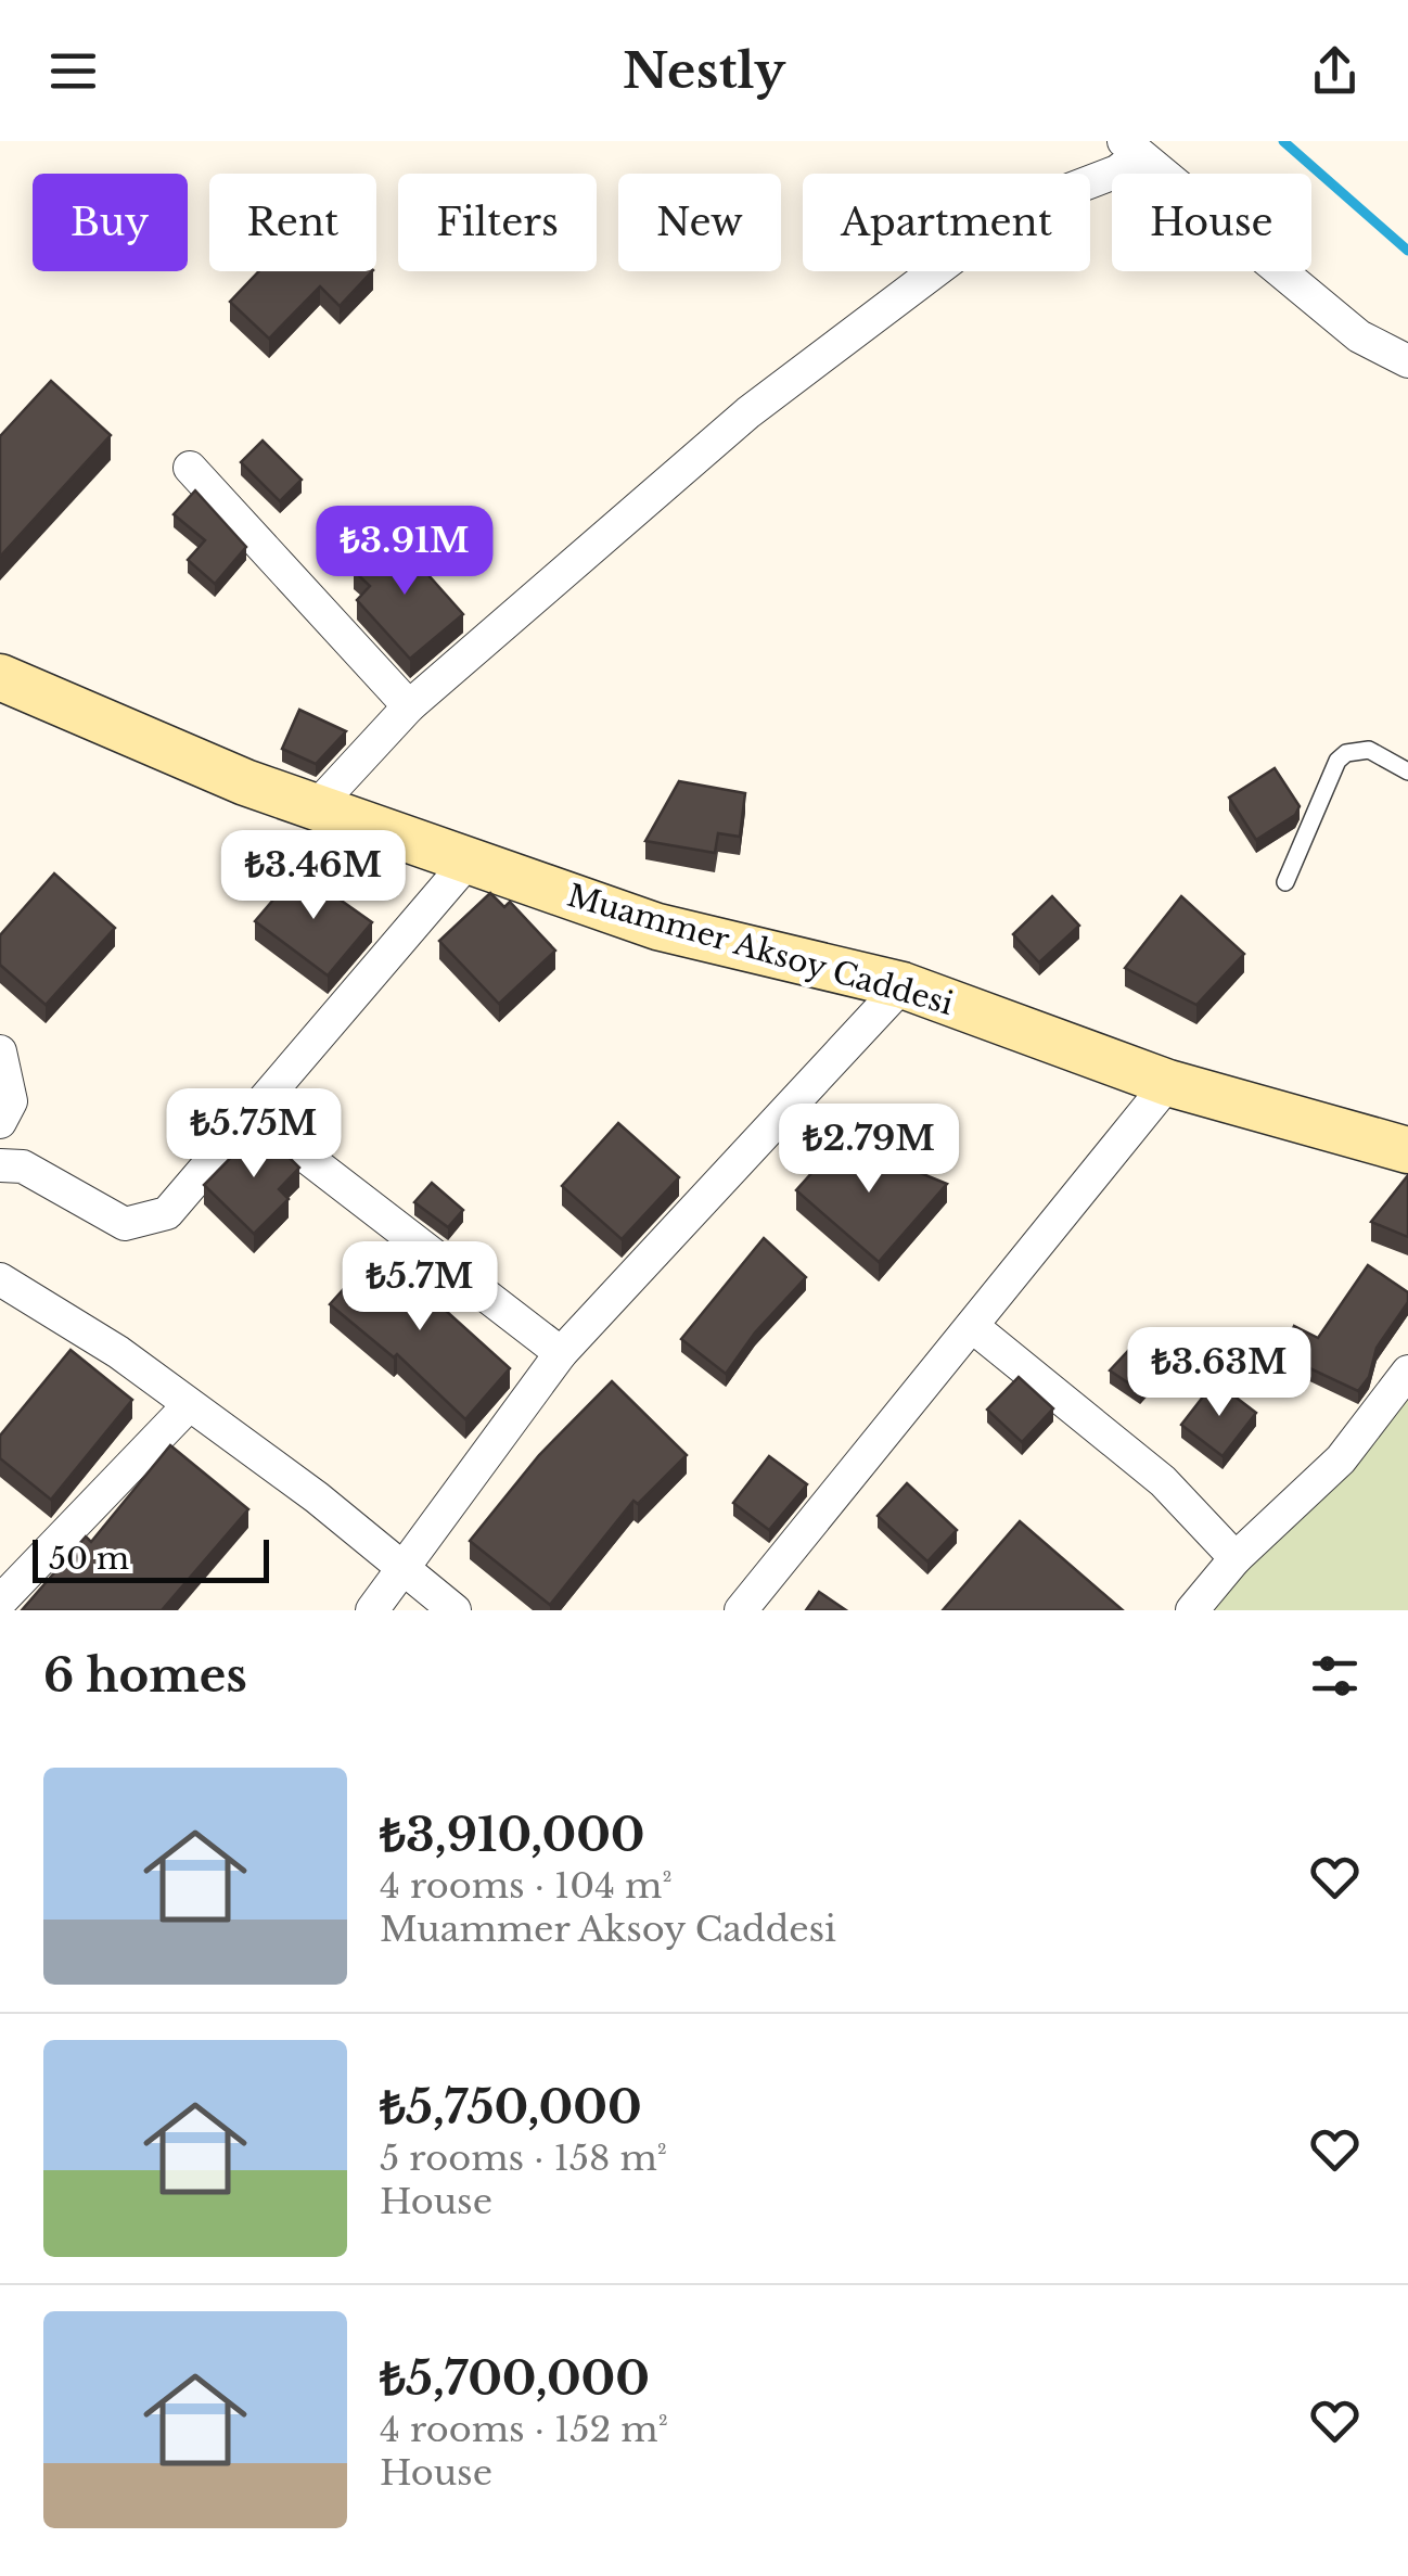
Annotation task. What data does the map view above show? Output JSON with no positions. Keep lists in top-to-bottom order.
{
  "streets": {
    "street": ["Muammer Aksoy Caddesi"]
  },
  "scale_bar": "50 m",
  "page": {
    "header": "Nestly",
    "chip": [
      "Buy",
      "Rent",
      "Filters",
      "New",
      "Apartment",
      "House"
    ],
    "price": [
      "₺3.91M",
      "₺3.46M",
      "₺5.75M",
      "₺2.79M",
      "₺5.7M",
      "₺3.63M"
    ],
    "scale": "50 m",
    "heading": "6 homes",
    "list": [
      {
        "name": "₺3,910,000",
        "note": "4 rooms · 104 m² · Muammer Aksoy Caddesi"
      },
      {
        "name": "₺5,750,000",
        "note": "5 rooms · 158 m² · House"
      },
      {
        "name": "₺5,700,000",
        "note": "4 rooms · 152 m² · House"
      }
    ]
  }
}
